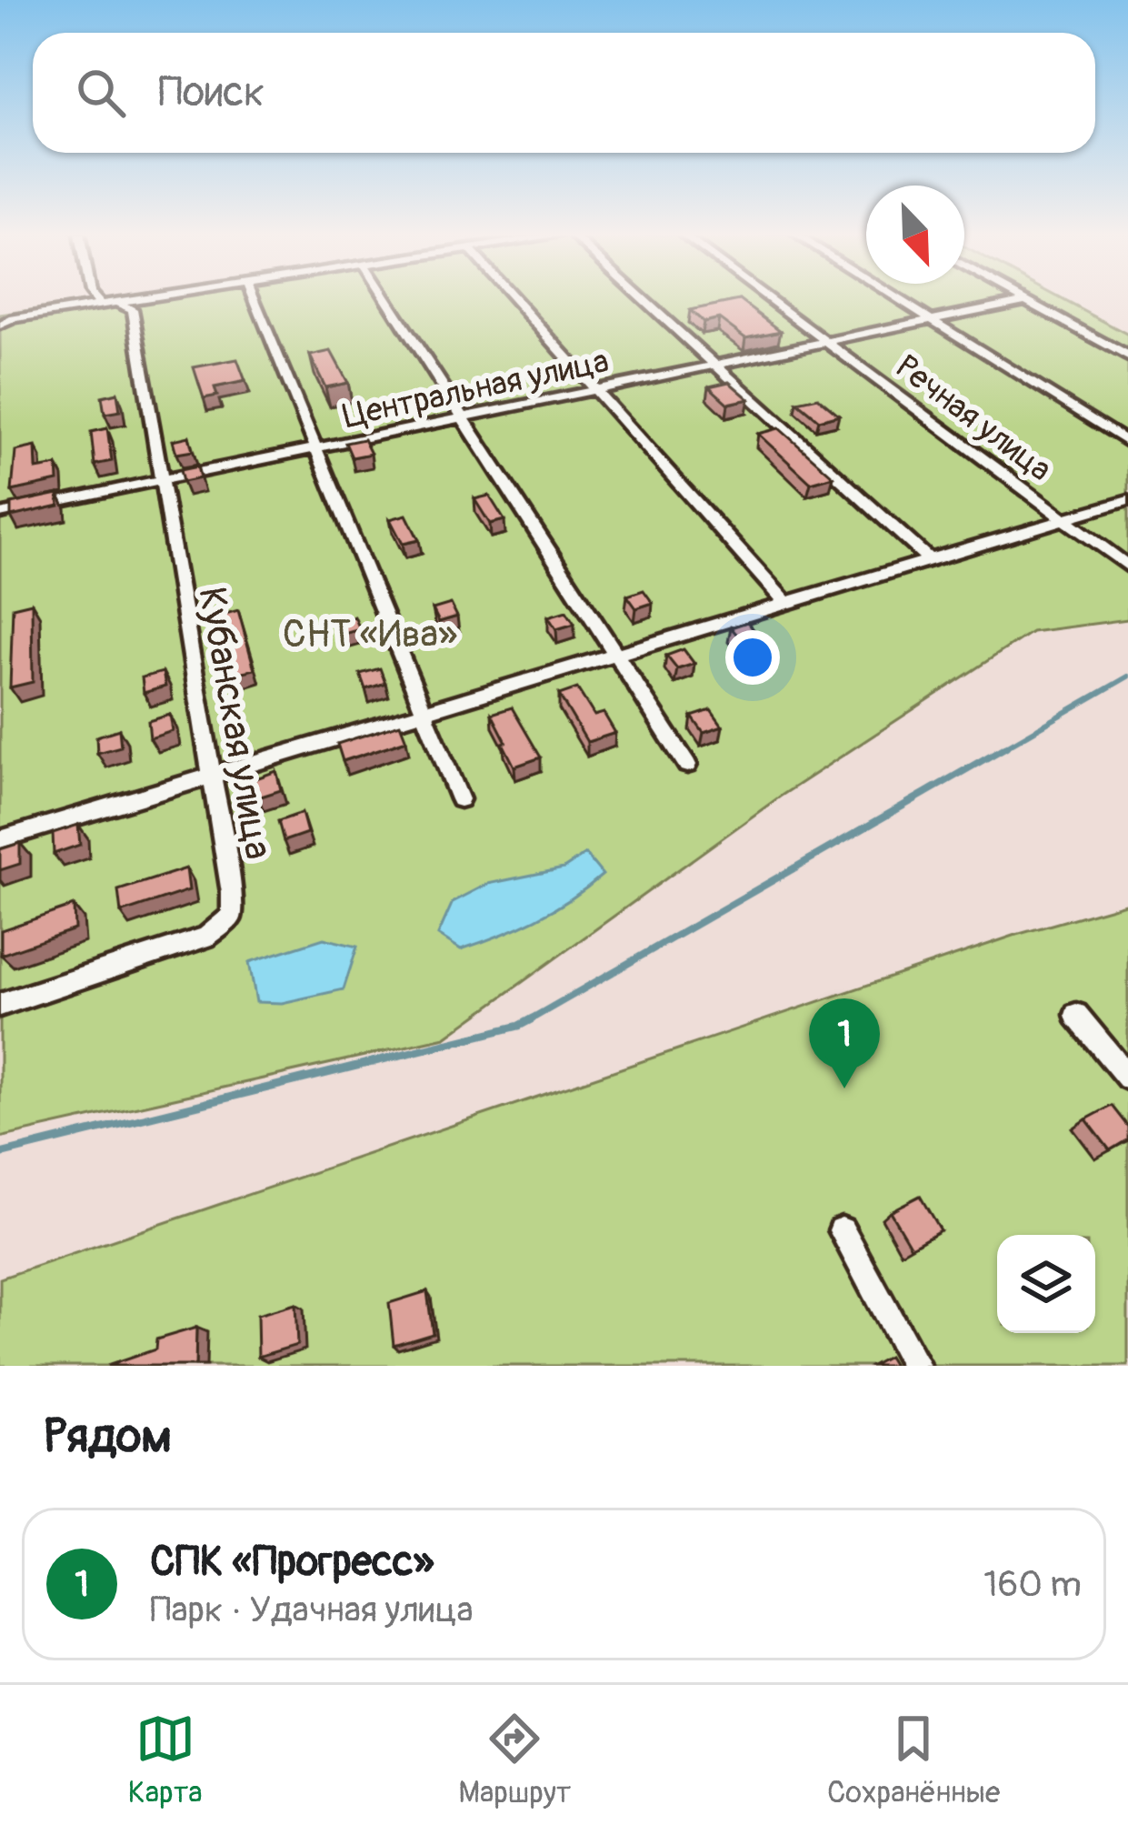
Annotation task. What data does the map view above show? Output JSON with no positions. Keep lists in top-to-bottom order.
{
  "streets": {
    "street": ["Центральная улица", "Речная улица", "Кубанская улица"]
  },
  "crossings": [
    ["Центральная улица", "Речная улица"],
    ["Центральная улица", "Кубанская улица"]
  ],
  "parks": ["СНТ «Ива»"],
  "north": "bottom right",
  "page": {
    "search": "Поиск",
    "pins": "1",
    "heading": "Рядом",
    "list": [
      {
        "mark": "1",
        "name": "СПК «Прогресс»",
        "note": "Парк · Удачная улица",
        "value": "160 m"
      }
    ],
    "nav": ["Карта", "Маршрут", "Сохранённые"]
  }
}
